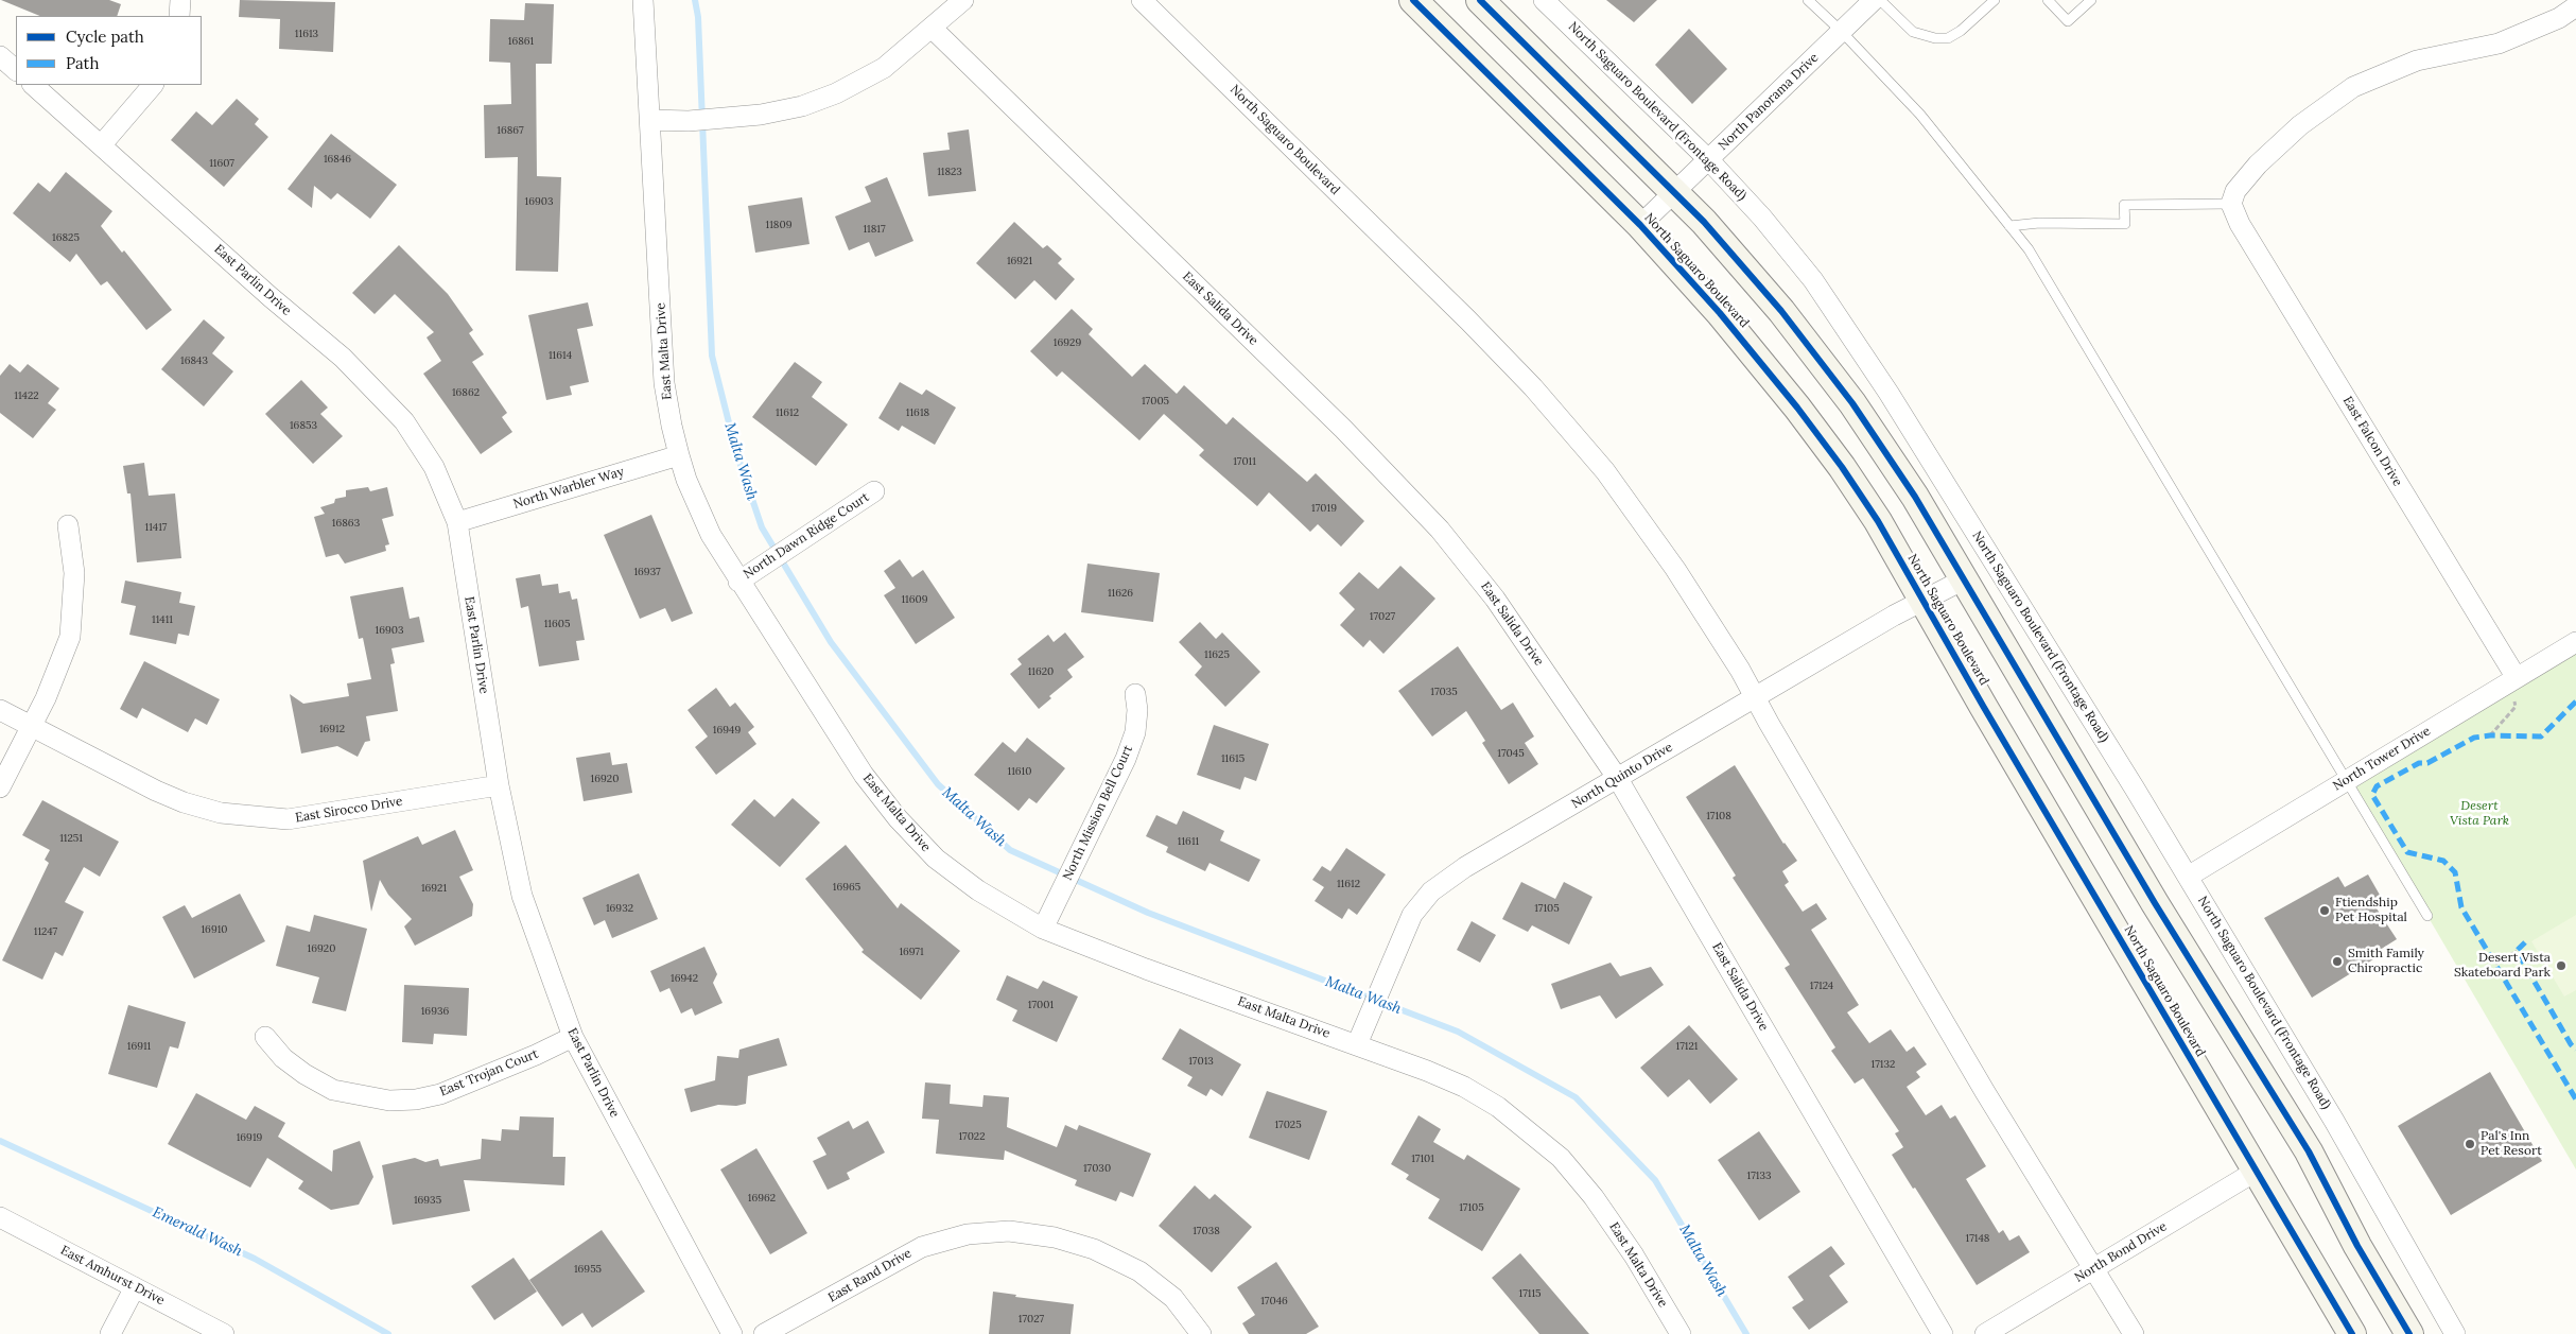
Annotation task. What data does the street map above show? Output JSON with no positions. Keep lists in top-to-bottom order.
{
  "streets": {
    "main road": ["North Saguaro Boulevard"],
    "street": [
      "North Panorama Drive",
      "North Saguaro Boulevard (Frontage Road)",
      "East Parlin Drive",
      "East Salida Drive",
      "East Malta Drive",
      "East Falcon Drive",
      "North Warbler Way",
      "North Dawn Ridge Court",
      "North Tower Drive",
      "North Quinto Drive",
      "East Sirocco Drive",
      "North Mission Bell Court",
      "East Trojan Court",
      "North Bond Drive",
      "East Amhurst Drive",
      "East Rand Drive"
    ]
  },
  "crossings": [
    ["North Panorama Drive", "North Saguaro Boulevard (Frontage Road)"],
    ["North Panorama Drive", "North Saguaro Boulevard"],
    ["North Saguaro Boulevard (Frontage Road)", "North Tower Drive"],
    ["North Saguaro Boulevard", "North Quinto Drive"],
    ["North Saguaro Boulevard", "North Bond Drive"],
    ["East Parlin Drive", "North Warbler Way"],
    ["East Parlin Drive", "East Sirocco Drive"],
    ["East Parlin Drive", "East Trojan Court"],
    ["East Salida Drive", "North Quinto Drive"],
    ["East Malta Drive", "North Warbler Way"],
    ["East Malta Drive", "North Dawn Ridge Court"],
    ["East Malta Drive", "North Quinto Drive"],
    ["East Malta Drive", "North Mission Bell Court"],
    ["East Falcon Drive", "North Tower Drive"]
  ],
  "water": ["Malta Wash", "Emerald Wash"],
  "parks": ["Desert Vista Park"],
  "places": [
    "Ftiendship Pet Hospital",
    "Smith Family Chiropractic",
    "Desert Vista Skateboard Park",
    "Pal's Inn Pet Resort"
  ],
  "house_numbers": [
    "11613",
    "16861",
    "16867",
    "16846",
    "11607",
    "11823",
    "16903",
    "11809",
    "11817",
    "16825",
    "16921",
    "16929",
    "11614",
    "16843",
    "16862",
    "11422",
    "17005",
    "11612",
    "11618",
    "16853",
    "17011",
    "17019",
    "16863",
    "11417",
    "16937",
    "11626",
    "11609",
    "17027",
    "11411",
    "11605",
    "16903",
    "11625",
    "11620",
    "17035",
    "16912",
    "16949",
    "17045",
    "11615",
    "11610",
    "16920",
    "17108",
    "11251",
    "11611",
    "11612",
    "16965",
    "16921",
    "16932",
    "17105",
    "16910",
    "11247",
    "16920",
    "16971",
    "16942",
    "17124",
    "17001",
    "16936",
    "16911",
    "17121",
    "17013",
    "17132",
    "17025",
    "17022",
    "16919",
    "17101",
    "17030",
    "17133",
    "16962",
    "16935",
    "17105",
    "17038",
    "17148",
    "16955",
    "17115",
    "17046",
    "17027"
  ],
  "legend": ["Cycle path", "Path"]
}
